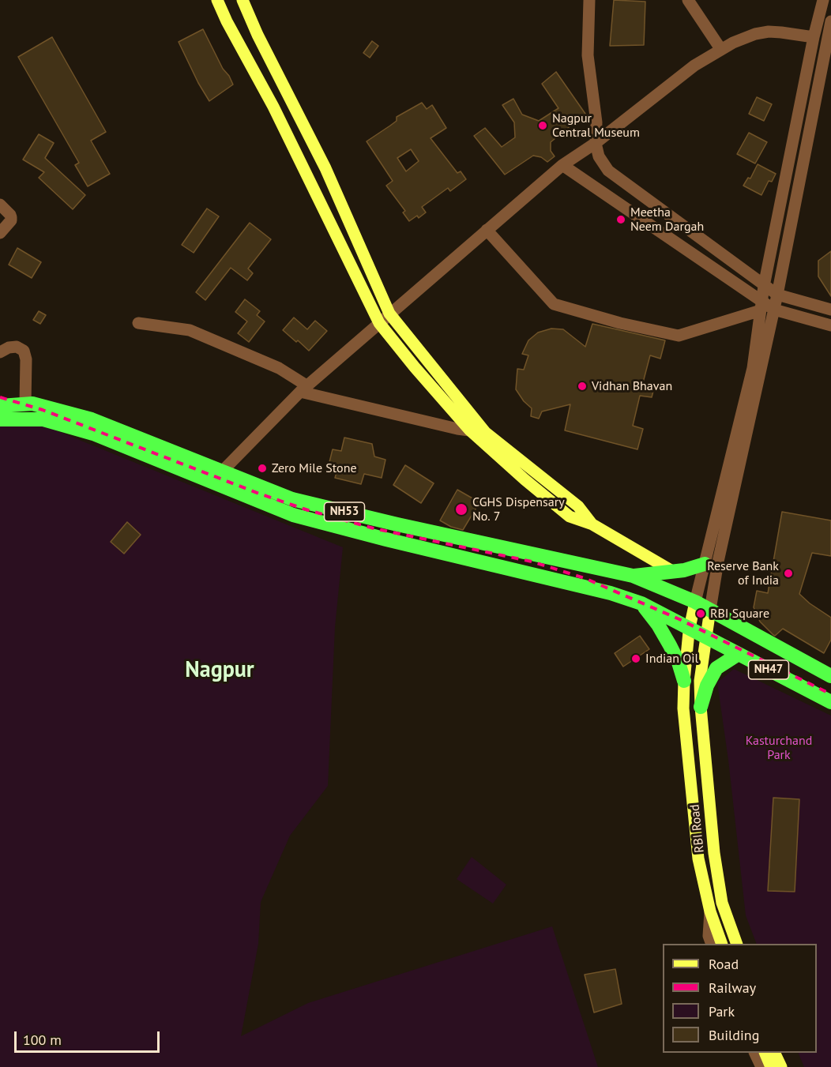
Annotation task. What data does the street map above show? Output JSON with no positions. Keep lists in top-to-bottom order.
{
  "streets": {
    "highway": ["NH53", "NH47"],
    "main road": ["RBI Road"]
  },
  "crossings": [
    ["NH53", "NH47"],
    ["NH47", "RBI Road"]
  ],
  "districts": ["Nagpur"],
  "parks": ["Kasturchand Park"],
  "places": [
    "Nagpur Central Museum",
    "Meetha Neem Dargah",
    "Vidhan Bhavan",
    "Zero Mile Stone",
    "CGHS Dispensary No. 7",
    "Reserve Bank of India",
    "RBI Square",
    "Indian Oil"
  ],
  "legend": [
    "Road",
    "Railway",
    "Park",
    "Building"
  ],
  "scale_bar": "100 m"
}
